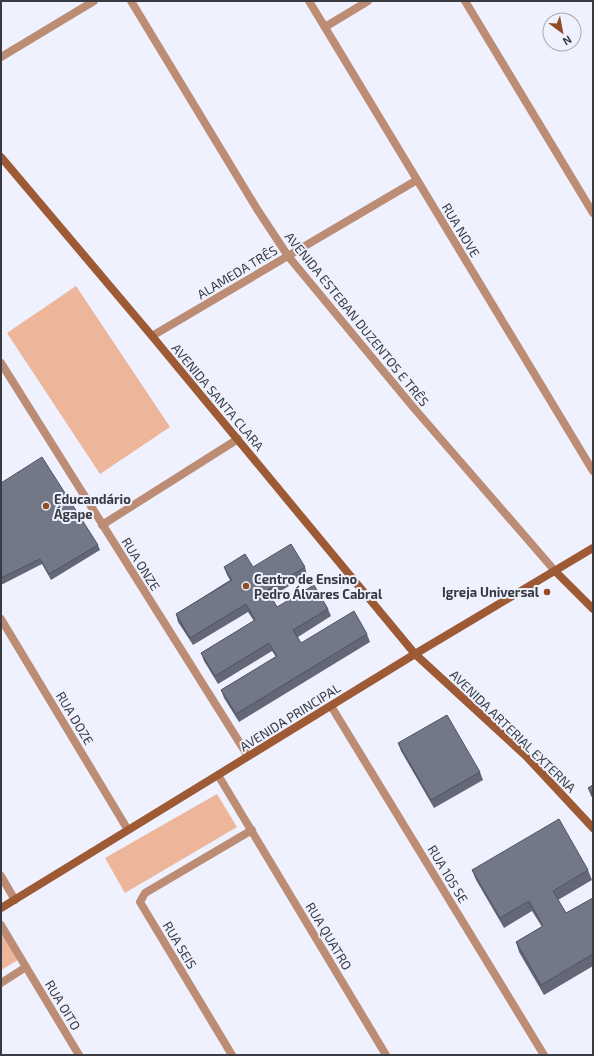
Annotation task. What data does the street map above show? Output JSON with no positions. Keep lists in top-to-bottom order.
{
  "streets": {
    "main road": ["AVENIDA SANTA CLARA", "AVENIDA PRINCIPAL", "AVENIDA ARTERIAL EXTERNA"],
    "street": [
      "RUA NOVE",
      "ALAMEDA TRÊS",
      "AVENIDA ESTEBAN DUZENTOS E TRÊS",
      "RUA ONZE",
      "RUA DOZE",
      "RUA 105 SE",
      "RUA QUATRO",
      "RUA SEIS",
      "RUA OITO"
    ]
  },
  "crossings": [
    ["RUA NOVE", "ALAMEDA TRÊS"],
    ["ALAMEDA TRÊS", "AVENIDA ESTEBAN DUZENTOS E TRÊS"],
    ["ALAMEDA TRÊS", "AVENIDA SANTA CLARA"],
    ["AVENIDA ESTEBAN DUZENTOS E TRÊS", "AVENIDA PRINCIPAL"],
    ["AVENIDA SANTA CLARA", "AVENIDA PRINCIPAL"],
    ["AVENIDA SANTA CLARA", "AVENIDA ARTERIAL EXTERNA"],
    ["RUA ONZE", "AVENIDA PRINCIPAL"],
    ["AVENIDA PRINCIPAL", "RUA DOZE"],
    ["AVENIDA PRINCIPAL", "AVENIDA ARTERIAL EXTERNA"],
    ["AVENIDA PRINCIPAL", "RUA 105 SE"],
    ["AVENIDA PRINCIPAL", "RUA QUATRO"],
    ["RUA QUATRO", "RUA SEIS"]
  ],
  "places": ["Educandário Ágape", "Centro de Ensino Pedro Álvares Cabral", "Igreja Universal"],
  "north": "bottom right"
}
